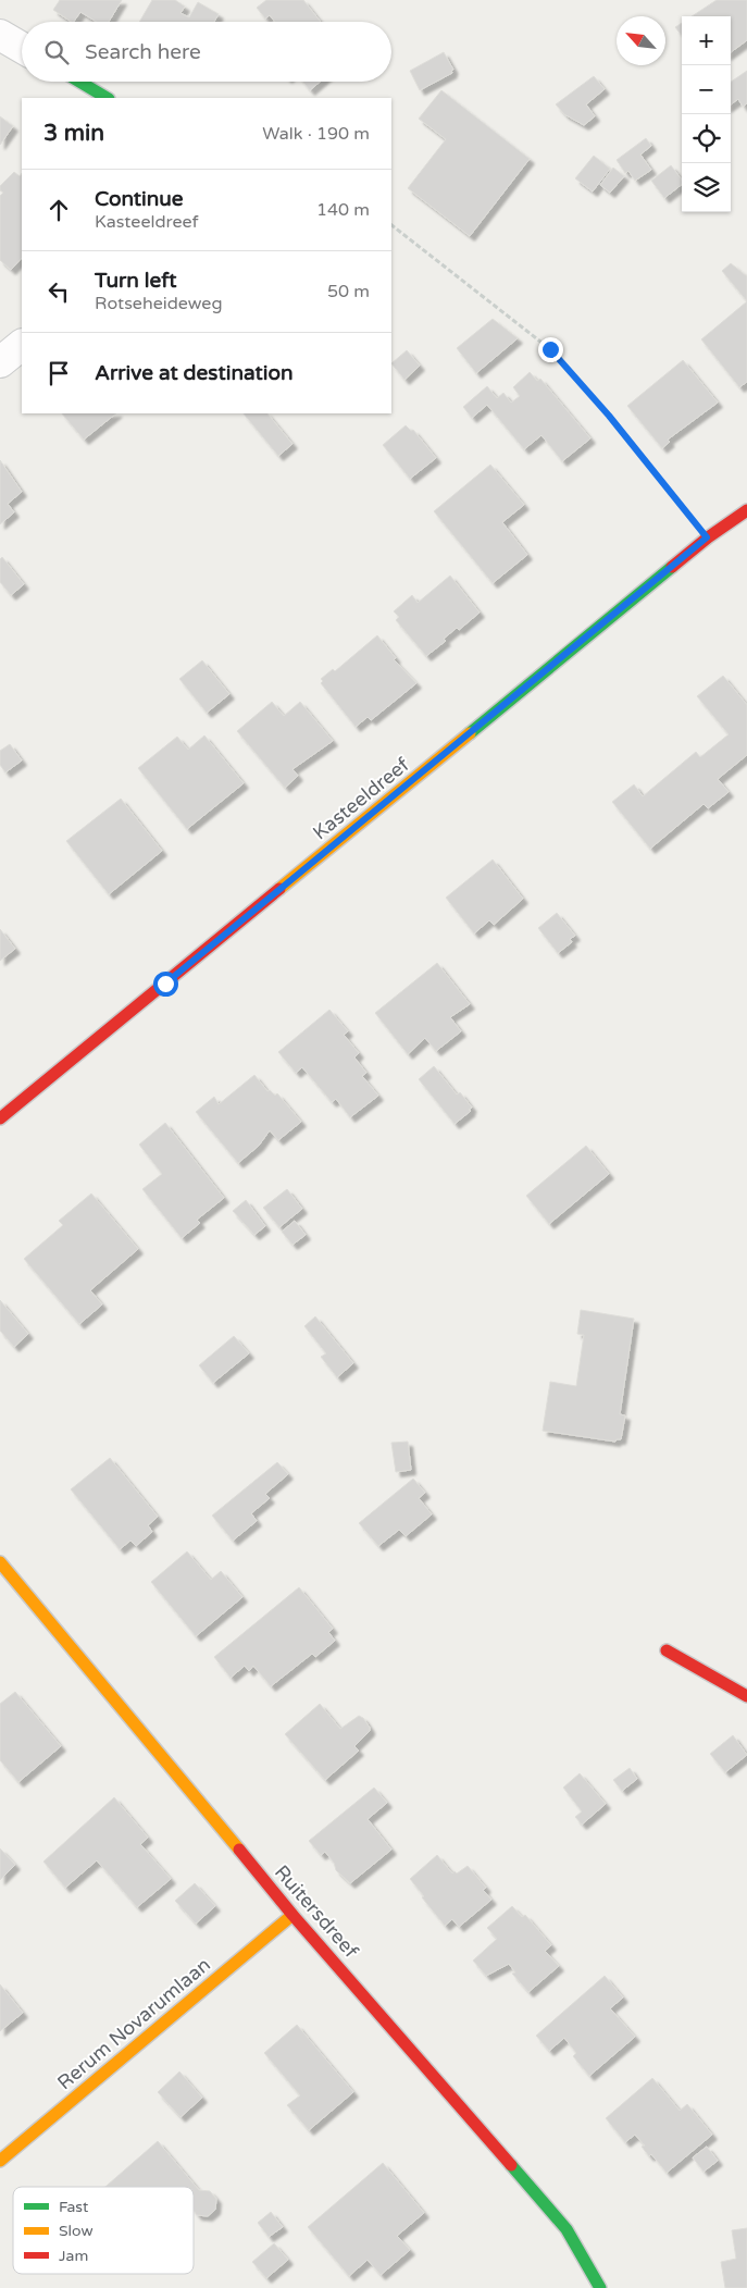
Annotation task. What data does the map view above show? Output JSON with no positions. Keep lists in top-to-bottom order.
{
  "streets": {
    "street": ["Kasteeldreef", "Ruitersdreef", "Rerum Novarumlaan"]
  },
  "crossings": [
    ["Ruitersdreef", "Rerum Novarumlaan"]
  ],
  "legend": ["Fast", "Slow", "Jam"],
  "north": "top left",
  "page": {
    "map_buttons": ["+", "−"],
    "search": "Search here",
    "heading": ["3 min", "Walk · 190 m"],
    "list": [
      ["Continue", "Kasteeldreef", "140 m"],
      ["Turn left", "Rotseheideweg", "50 m"],
      "Arrive at destination"
    ]
  }
}
